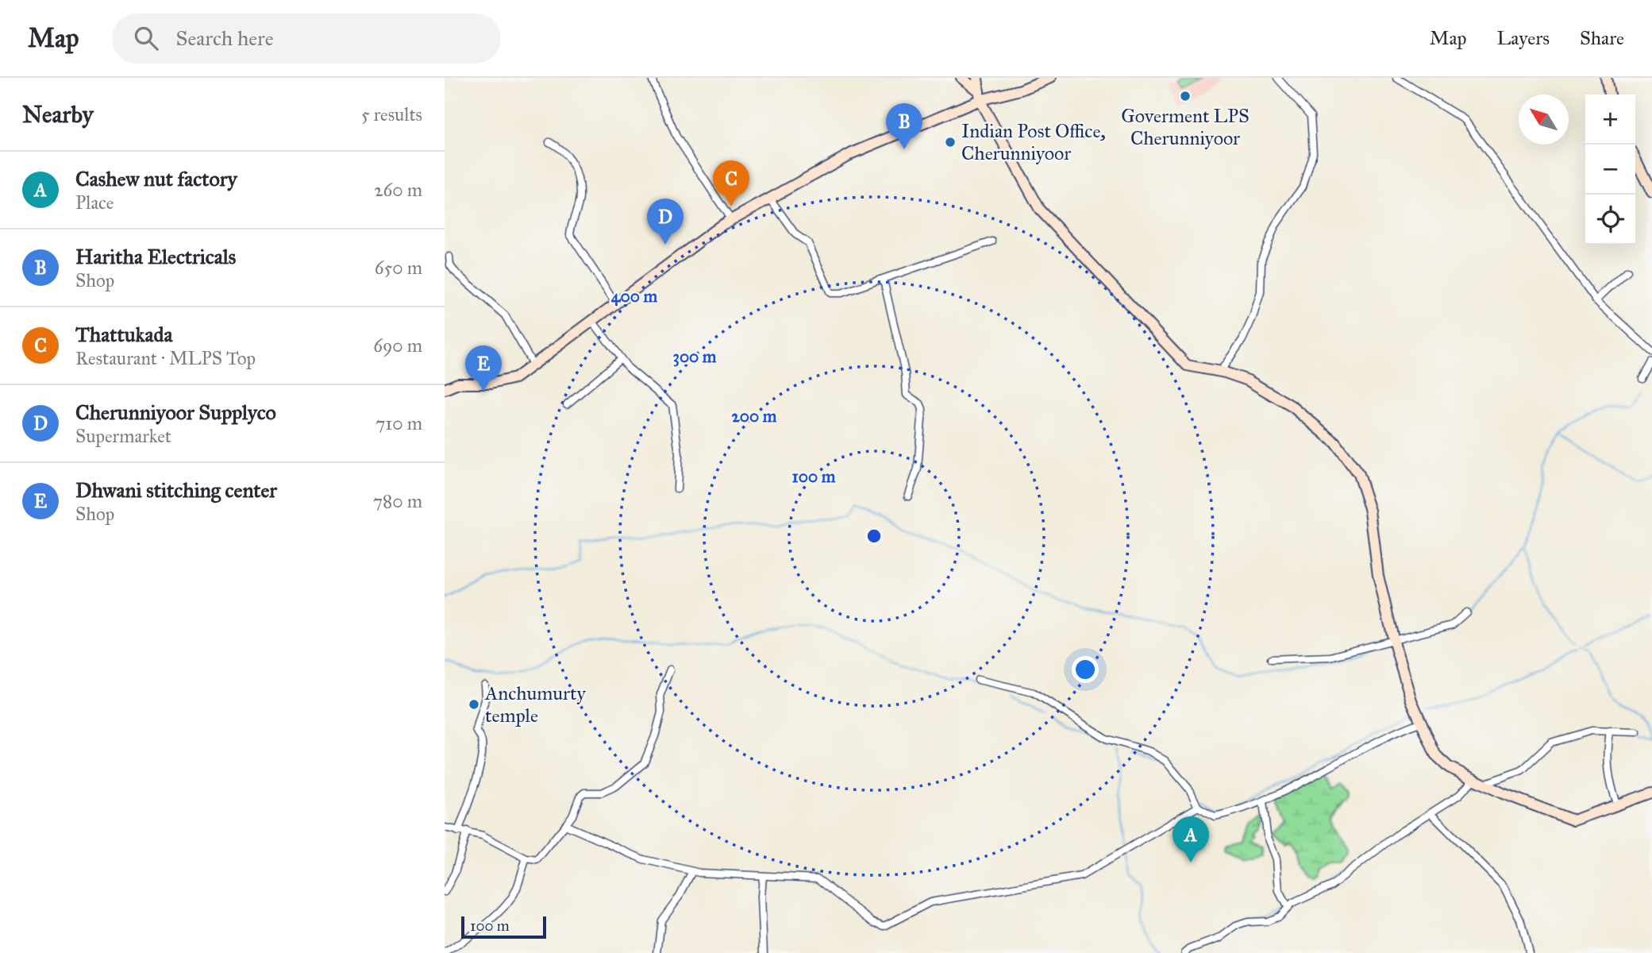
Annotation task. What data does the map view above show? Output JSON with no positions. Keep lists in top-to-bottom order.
{
  "places": ["Goverment LPS Cherunniyoor", "Indian Post Office, Cherunniyoor", "Anchumurty temple"],
  "scale_bar": "100 m",
  "north": "top left",
  "page": {
    "header": "Map",
    "search": "Search here",
    "nav": ["Map", "Layers", "Share"],
    "heading": ["Nearby", "5 results"],
    "map_buttons": ["+", "−"],
    "pins": [
      "B",
      "C",
      "D",
      "E",
      "A"
    ],
    "list": [
      {
        "mark": "A",
        "name": "Cashew nut factory",
        "note": "Place",
        "value": "260 m"
      },
      {
        "mark": "B",
        "name": "Haritha Electricals",
        "note": "Shop",
        "value": "650 m"
      },
      {
        "mark": "C",
        "name": "Thattukada",
        "note": "Restaurant · MLPS Top",
        "value": "690 m"
      },
      {
        "mark": "D",
        "name": "Cherunniyoor Supplyco",
        "note": "Supermarket",
        "value": "710 m"
      },
      {
        "mark": "E",
        "name": "Dhwani stitching center",
        "note": "Shop",
        "value": "780 m"
      }
    ],
    "scale": "100 m"
  },
  "rings": [
    "400 m",
    "300 m",
    "200 m",
    "100 m"
  ]
}
